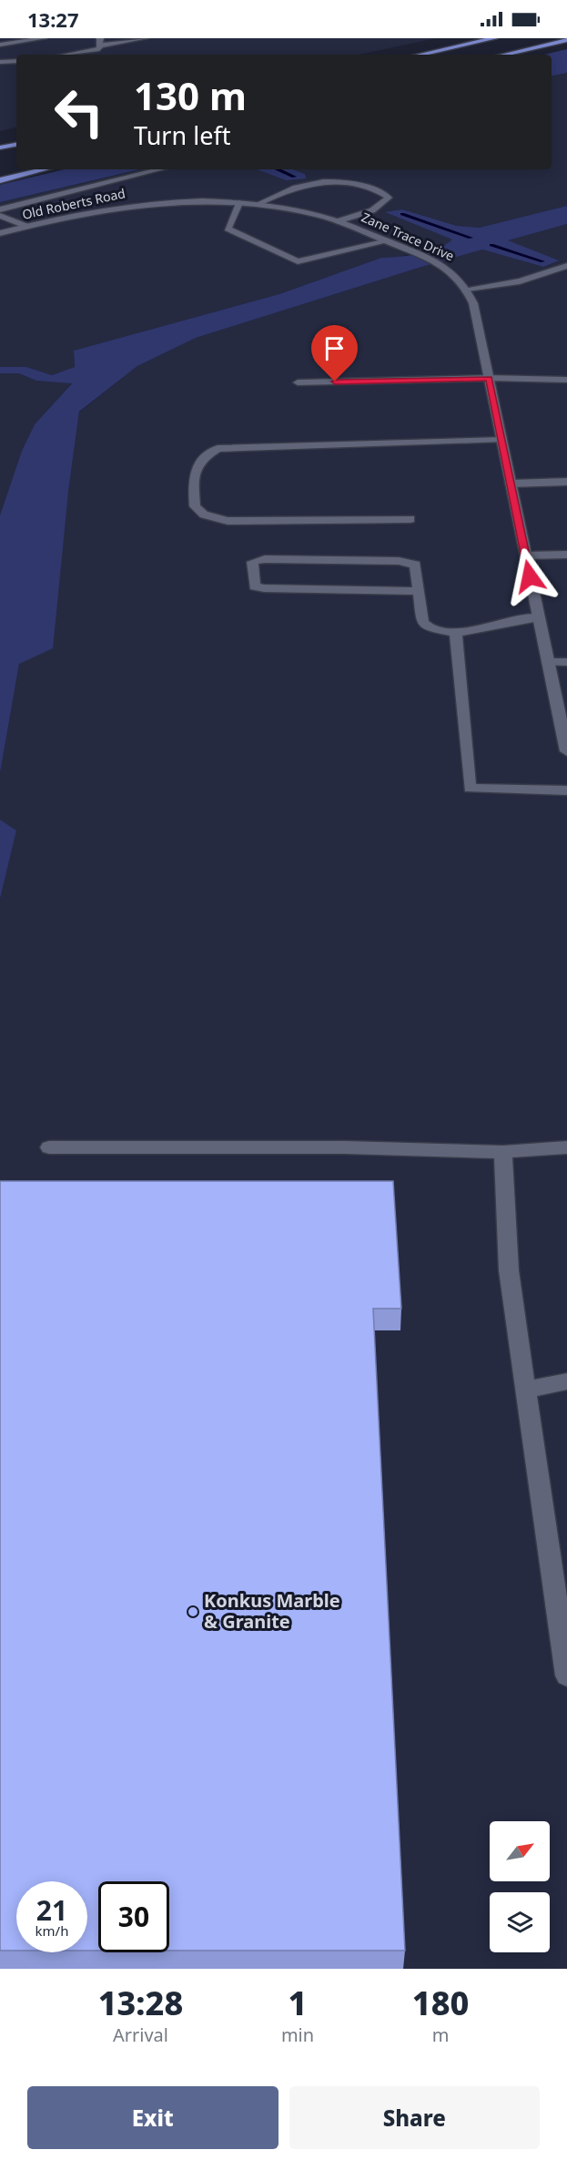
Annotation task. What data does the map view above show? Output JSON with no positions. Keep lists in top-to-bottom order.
{
  "streets": {
    "street": ["Old Roberts Road", "Zane Trace Drive"]
  },
  "crossings": [
    ["Old Roberts Road", "Zane Trace Drive"]
  ],
  "places": ["Konkus Marble & Granite"],
  "north": "top right",
  "page": {
    "status": "13:27",
    "turn": ["130 m", "Turn left"],
    "speed": "21 km/h",
    "limit": "30",
    "eta": [
      "13:28",
      "Arrival",
      "1",
      "min",
      "180",
      "m"
    ],
    "buttons": ["Exit", "Share"]
  }
}
